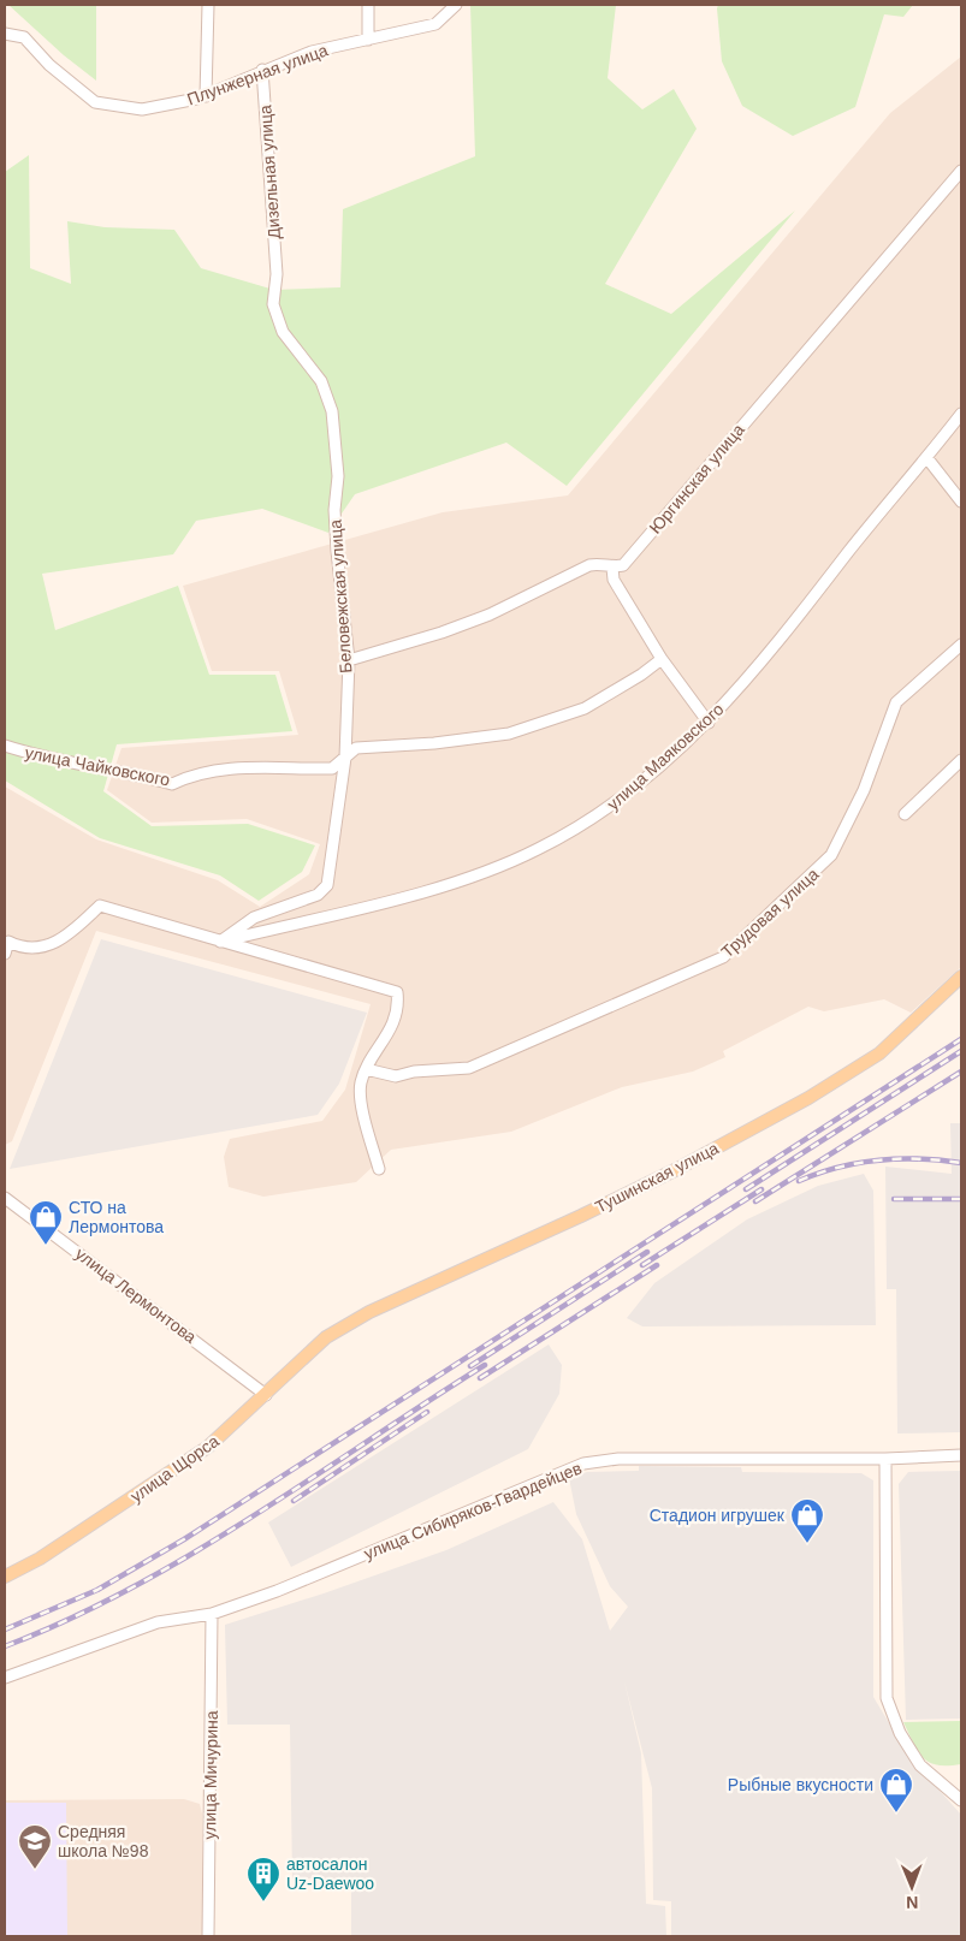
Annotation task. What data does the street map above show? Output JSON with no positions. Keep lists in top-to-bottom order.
{
  "streets": {
    "main road": ["Тушинская улица", "улица Щорса"],
    "street": [
      "Плунжерная улица",
      "Дизельная улица",
      "Юргинская улица",
      "Беловежская улица",
      "улица Маяковского",
      "улица Чайковского",
      "Трудовая улица",
      "улица Лермонтова",
      "улица Сибиряков-Гвардейцев",
      "улица Мичурина"
    ]
  },
  "crossings": [
    ["Плунжерная улица", "Дизельная улица"],
    ["Дизельная улица", "Беловежская улица"],
    ["Беловежская улица", "улица Маяковского"],
    ["Беловежская улица", "улица Чайковского"],
    ["Тушинская улица", "улица Щорса"],
    ["улица Лермонтова", "улица Щорса"],
    ["улица Сибиряков-Гвардейцев", "улица Мичурина"]
  ],
  "places": {
    "shop": ["СТО на Лермонтова", "Стадион игрушек", "Рыбные вкусности"],
    "school or university": ["Средняя школа №98"],
    "building": ["автосалон Uz-Daewoo"]
  },
  "north": "bottom"
}
